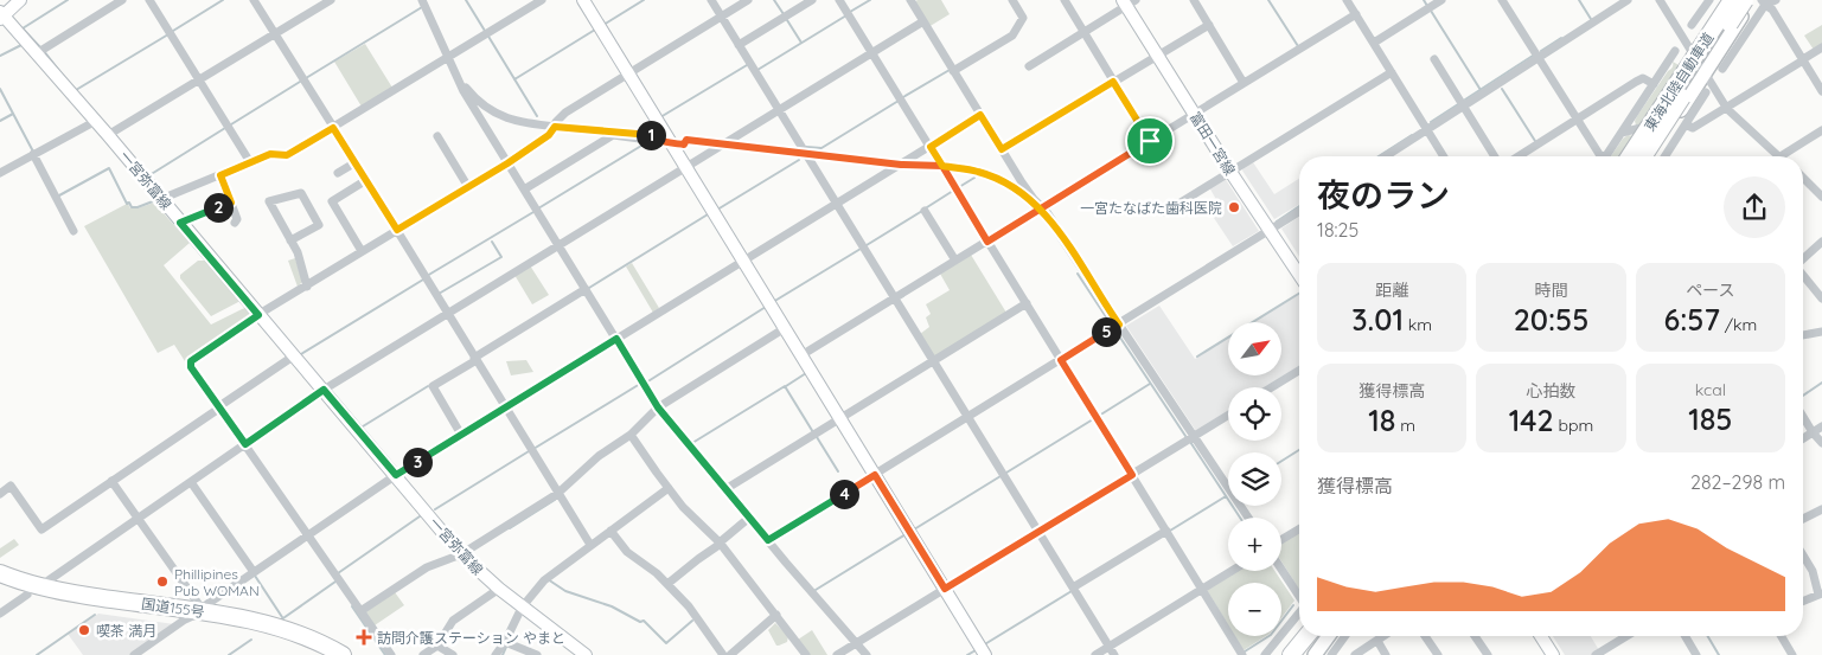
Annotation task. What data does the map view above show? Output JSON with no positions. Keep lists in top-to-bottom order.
{
  "streets": {
    "highway": ["東海北陸自動車道", "国道155号"],
    "main road": ["富田一宮線", "一宮弥富線"]
  },
  "places": {
    "other": ["一宮たなばた歯科医院", "Phillipines Pub WOMAN", "喫茶 満月"],
    "health": ["訪問介護ステーション やまと"]
  },
  "north": "top right",
  "page": {
    "pins": [
      "1",
      "2",
      "5",
      "3",
      "4"
    ],
    "heading": ["夜のラン", "18:25"],
    "stats": [
      ["距離", "3.01 km"],
      ["時間", "20:55"],
      ["ペース", "6:57 /km"],
      ["獲得標高", "18 m"],
      ["心拍数", "142 bpm"],
      ["kcal", "185"]
    ],
    "map_buttons": ["+", "−"],
    "chart": ["獲得標高", "282–298 m"]
  }
}
